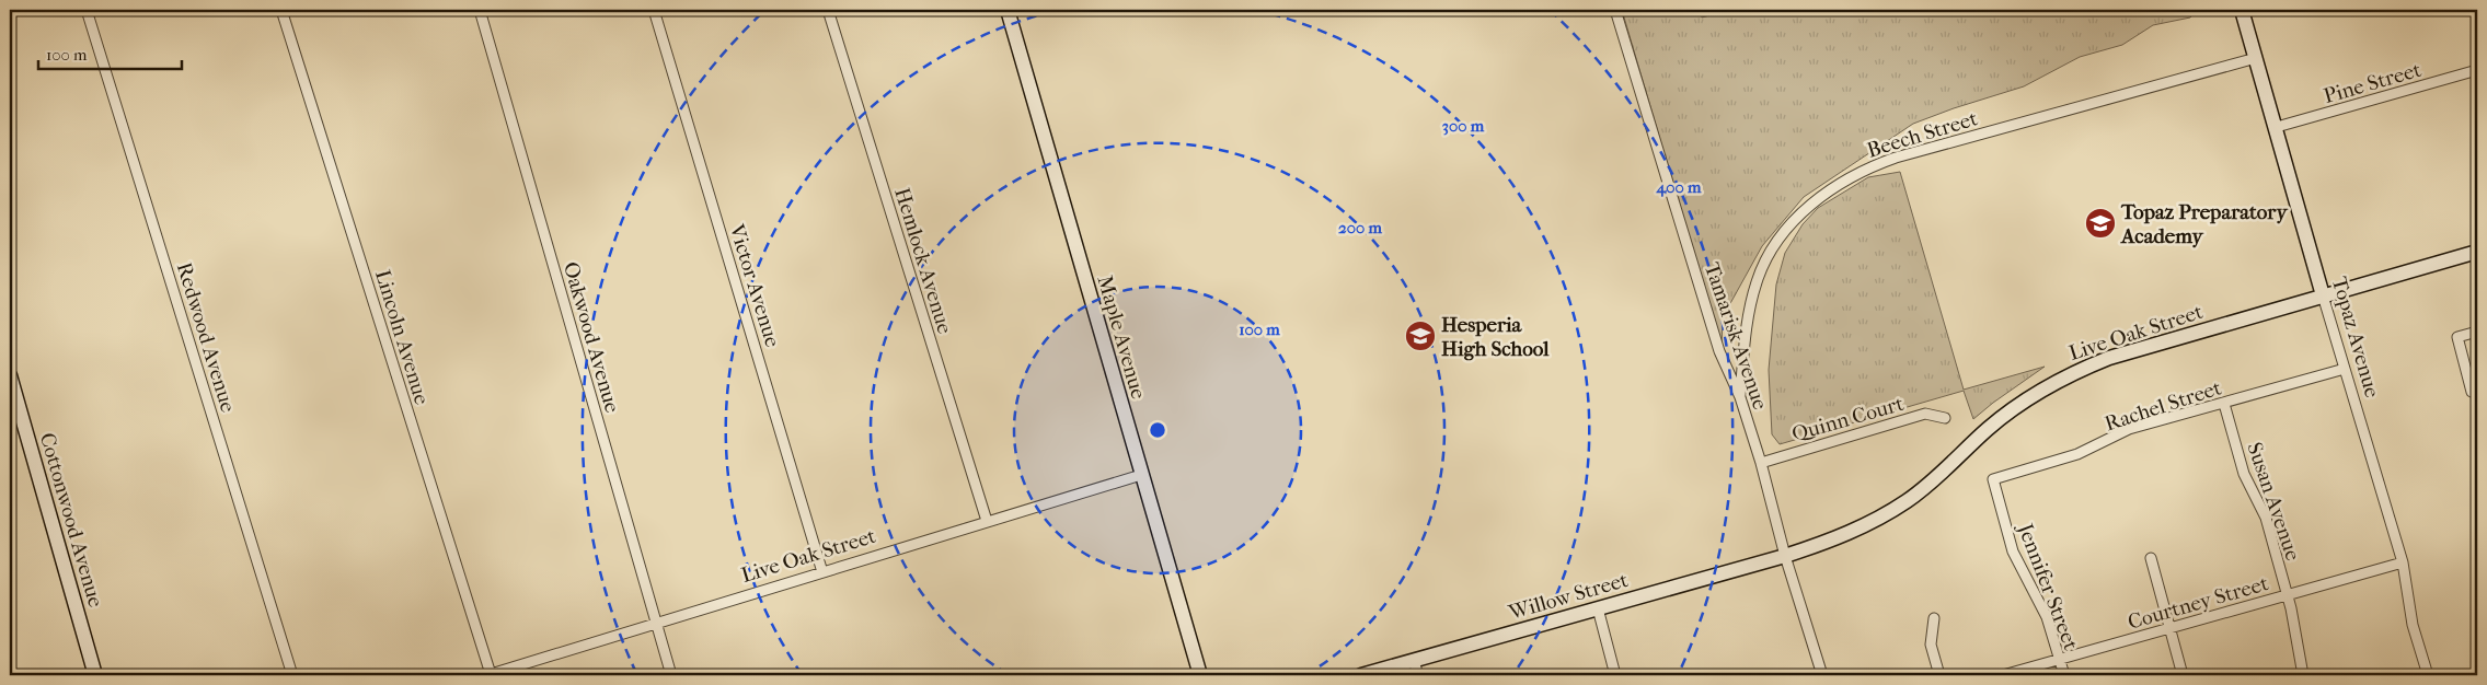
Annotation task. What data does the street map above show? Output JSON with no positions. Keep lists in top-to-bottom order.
{
  "streets": {
    "street": [
      "Pine Street",
      "Beech Street",
      "Hemlock Avenue",
      "Victor Avenue",
      "Live Oak Street",
      "Tamarisk Avenue",
      "Redwood Avenue",
      "Lincoln Avenue",
      "Oakwood Avenue",
      "Maple Avenue",
      "Topaz Avenue",
      "Rachel Street",
      "Quinn Court",
      "Susan Avenue",
      "Cottonwood Avenue",
      "Jennifer Street",
      "Willow Street",
      "Courtney Street"
    ]
  },
  "crossings": [
    ["Pine Street", "Topaz Avenue"],
    ["Beech Street", "Tamarisk Avenue"],
    ["Beech Street", "Topaz Avenue"],
    ["Hemlock Avenue", "Live Oak Street"],
    ["Victor Avenue", "Live Oak Street"],
    ["Live Oak Street", "Tamarisk Avenue"],
    ["Live Oak Street", "Lincoln Avenue"],
    ["Live Oak Street", "Oakwood Avenue"],
    ["Live Oak Street", "Maple Avenue"],
    ["Live Oak Street", "Topaz Avenue"],
    ["Live Oak Street", "Willow Street"],
    ["Tamarisk Avenue", "Quinn Court"],
    ["Tamarisk Avenue", "Willow Street"],
    ["Topaz Avenue", "Rachel Street"],
    ["Topaz Avenue", "Courtney Street"],
    ["Rachel Street", "Susan Avenue"],
    ["Rachel Street", "Jennifer Street"],
    ["Susan Avenue", "Courtney Street"],
    ["Jennifer Street", "Courtney Street"]
  ],
  "places": {
    "school or university": ["Topaz Preparatory Academy", "Hesperia High School"]
  },
  "scale_bar": "100 m",
  "rings": [
    "300 m",
    "400 m",
    "200 m",
    "100 m"
  ]
}
